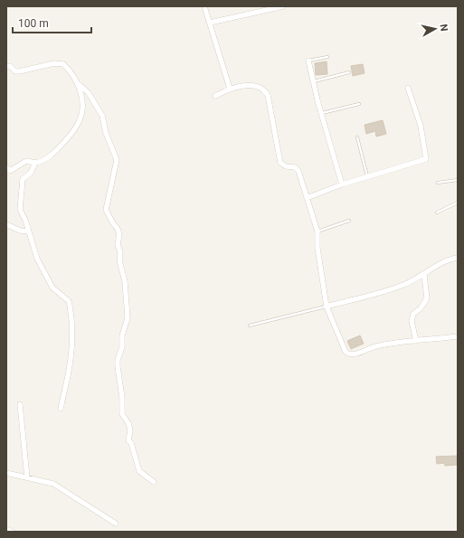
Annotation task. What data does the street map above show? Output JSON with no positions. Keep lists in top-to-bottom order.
{
  "scale_bar": "100 m",
  "north": "right"
}
